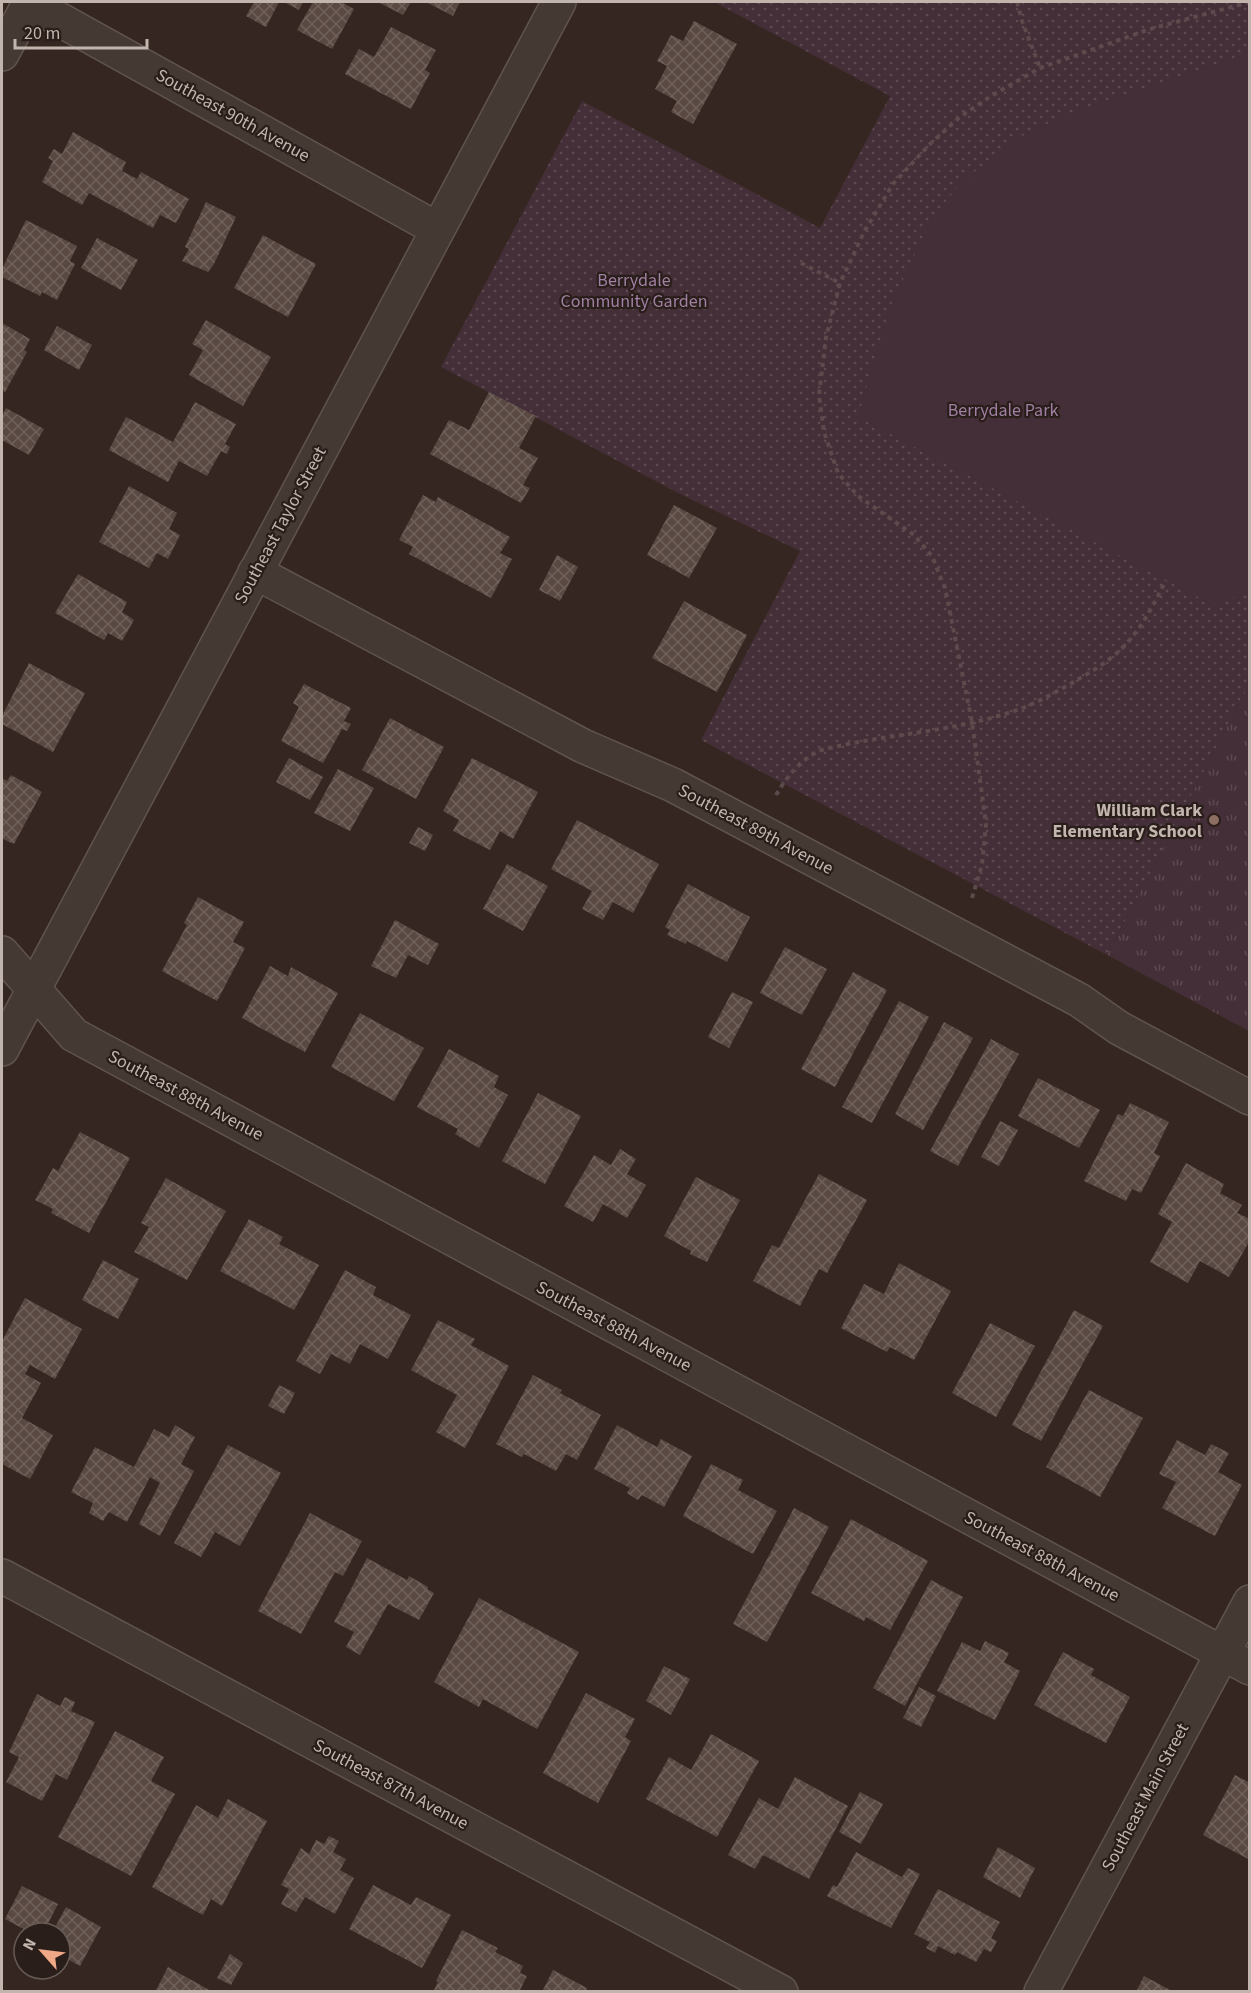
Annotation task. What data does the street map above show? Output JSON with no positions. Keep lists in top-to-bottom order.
{
  "streets": {
    "street": [
      "Southeast 90th Avenue",
      "Southeast Taylor Street",
      "Southeast 89th Avenue",
      "Southeast 88th Avenue",
      "Southeast 87th Avenue",
      "Southeast Main Street"
    ]
  },
  "crossings": [
    ["Southeast 90th Avenue", "Southeast Taylor Street"],
    ["Southeast Taylor Street", "Southeast 89th Avenue"],
    ["Southeast Taylor Street", "Southeast 88th Avenue"],
    ["Southeast 88th Avenue", "Southeast Main Street"]
  ],
  "parks": ["Berrydale Community Garden", "Berrydale Park"],
  "places": ["William Clark Elementary School"],
  "scale_bar": "20 m",
  "north": "top left"
}
